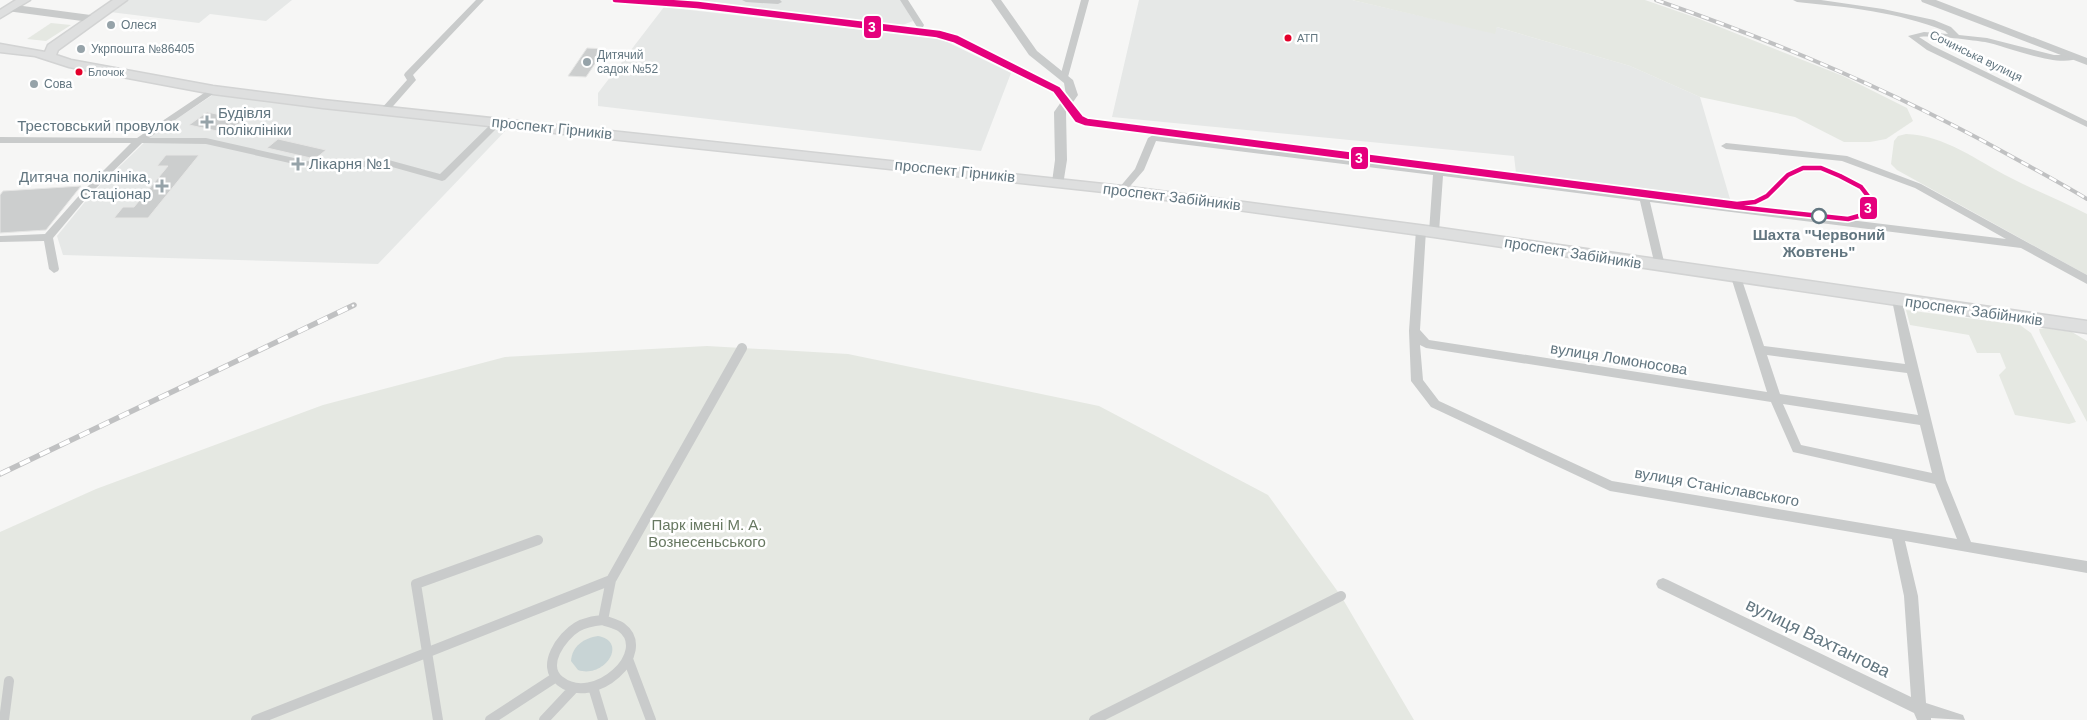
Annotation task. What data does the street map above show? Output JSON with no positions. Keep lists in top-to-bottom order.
{
  "streets": {
    "main road": ["проспект Гірників", "проспект Забійників"],
    "street": [
      "Сочинська вулиця",
      "Трестовський провулок",
      "вулиця Ломоносова",
      "вулиця Станіславського",
      "вулиця Вахтангова"
    ]
  },
  "crossings": [
    ["Трестовський провулок", "проспект Гірників"],
    ["проспект Гірників", "проспект Забійників"],
    ["вулиця Ломоносова", "вулиця Станіславського"]
  ],
  "parks": ["Парк імені М. А. Вознесеньського"],
  "places": {
    "other": [
      "Олеся",
      "АТП",
      "Укрпошта №86405",
      "Дитячий садок №52",
      "Блочок",
      "Сова",
      "Шахта \"Червоний Жовтень\""
    ],
    "health": ["Будівля поліклініки", "Лікарня №1", "Дитяча поліклініка, Стаціонар"]
  },
  "lines": ["transit line 3"]
}
